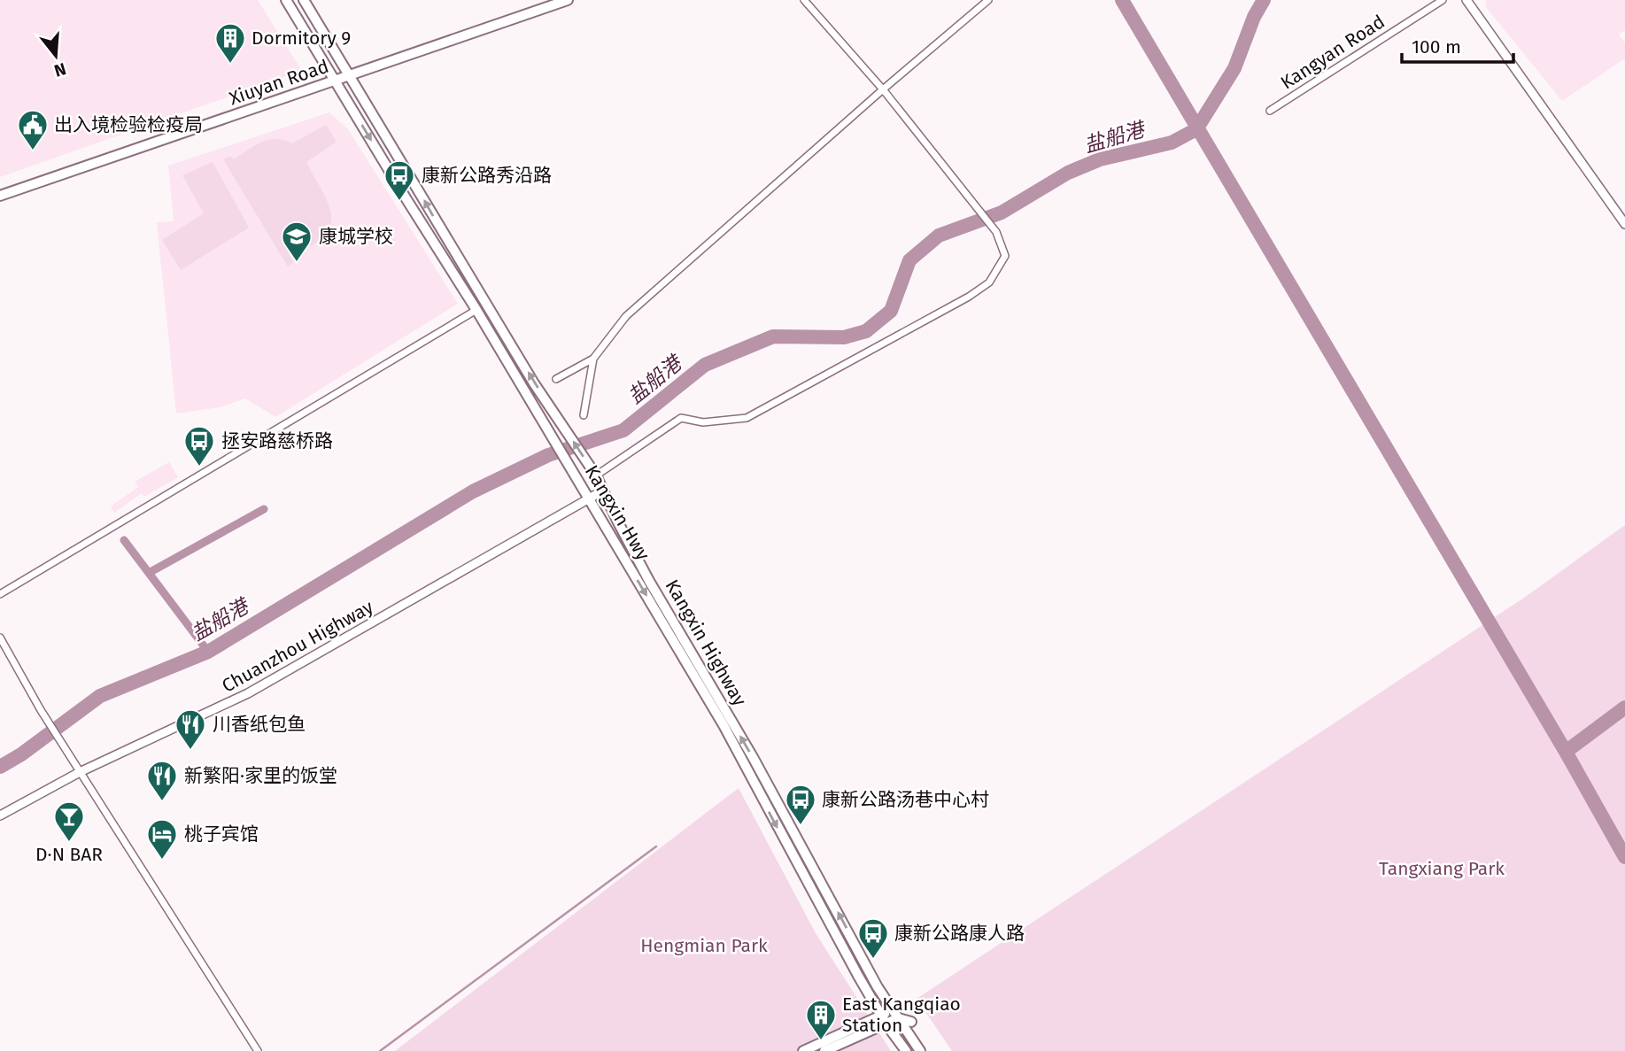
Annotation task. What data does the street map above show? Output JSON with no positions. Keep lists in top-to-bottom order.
{
  "streets": {
    "main road": ["Xiuyan Road", "Kangxin Hwy", "Kangxin Highway"],
    "street": ["Kangyan Road", "Chuanzhou Highway"]
  },
  "crossings": [
    ["Xiuyan Road", "Kangxin Hwy"],
    ["Xiuyan Road", "Kangxin Highway"],
    ["Kangxin Hwy", "Chuanzhou Highway"],
    ["Kangxin Highway", "Chuanzhou Highway"]
  ],
  "one_way": ["Kangxin Hwy", "Kangxin Highway"],
  "water": ["盐船港"],
  "parks": ["Tangxiang Park", "Hengmian Park"],
  "places": {
    "building": ["Dormitory 9", "East Kangqiao Station"],
    "public building": ["出入境检验检疫局"],
    "bus stop": [
      "康新公路秀沿路",
      "拯安路慈桥路",
      "康新公路汤巷中心村",
      "康新公路康人路"
    ],
    "school or university": ["康城学校"],
    "restaurant": ["川香纸包鱼", "新繁阳·家里的饭堂"],
    "bar": ["D·N BAR"],
    "hotel": ["桃子宾馆"]
  },
  "scale_bar": "100 m",
  "north": "bottom"
}
